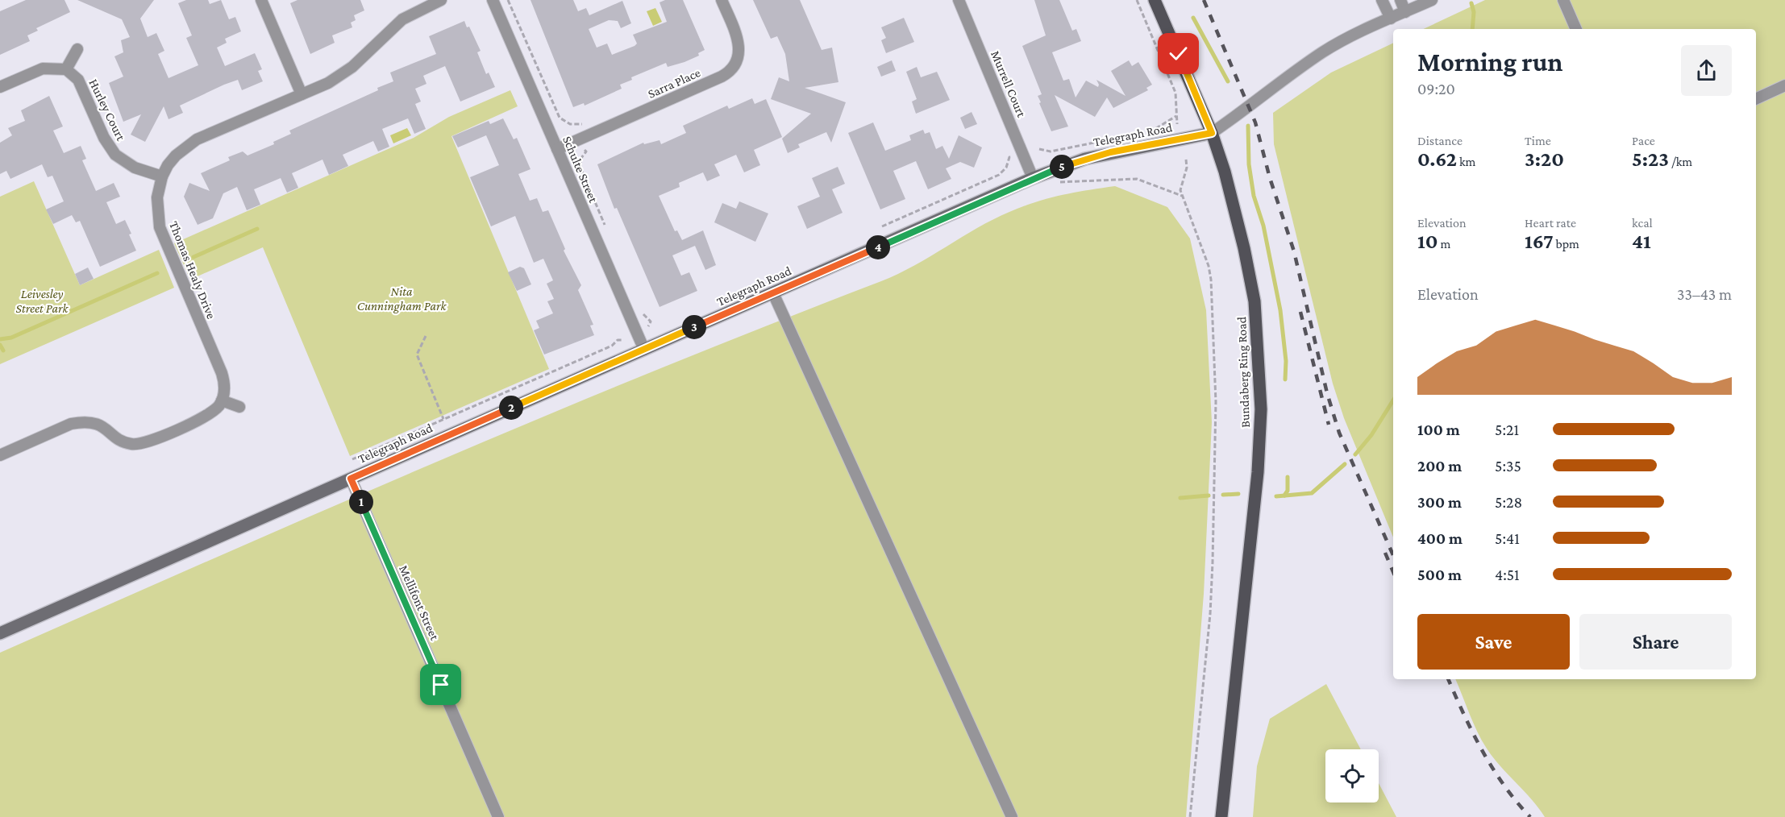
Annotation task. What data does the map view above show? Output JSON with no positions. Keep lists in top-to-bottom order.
{
  "streets": {
    "main road": ["Bundaberg Ring Road"],
    "street": [
      "Sarra Place",
      "Murrell Court",
      "Hurley Court",
      "Telegraph Road",
      "Schulte Street",
      "Thomas Healy Drive",
      "Mellifont Street"
    ]
  },
  "crossings": [
    ["Sarra Place", "Schulte Street"],
    ["Murrell Court", "Telegraph Road"],
    ["Hurley Court", "Thomas Healy Drive"],
    ["Telegraph Road", "Schulte Street"],
    ["Telegraph Road", "Bundaberg Ring Road"],
    ["Telegraph Road", "Mellifont Street"]
  ],
  "parks": ["Nita Cunningham Park", "Leivesley Street Park"],
  "page": {
    "heading": ["Morning run", "09:20"],
    "stats": [
      ["Distance", "0.62 km"],
      ["Time", "3:20"],
      ["Pace", "5:23 /km"],
      ["Elevation", "10 m"],
      ["Heart rate", "167 bpm"],
      ["kcal", "41"]
    ],
    "pins": [
      "5",
      "4",
      "3",
      "2",
      "1"
    ],
    "chart": ["Elevation", "33–43 m"],
    "list": [
      {
        "name": "100 m",
        "note": "5:21"
      },
      {
        "name": "200 m",
        "note": "5:35"
      },
      {
        "name": "300 m",
        "note": "5:28"
      },
      {
        "name": "400 m",
        "note": "5:41"
      },
      {
        "name": "500 m",
        "note": "4:51"
      }
    ],
    "buttons": ["Save", "Share"]
  }
}
